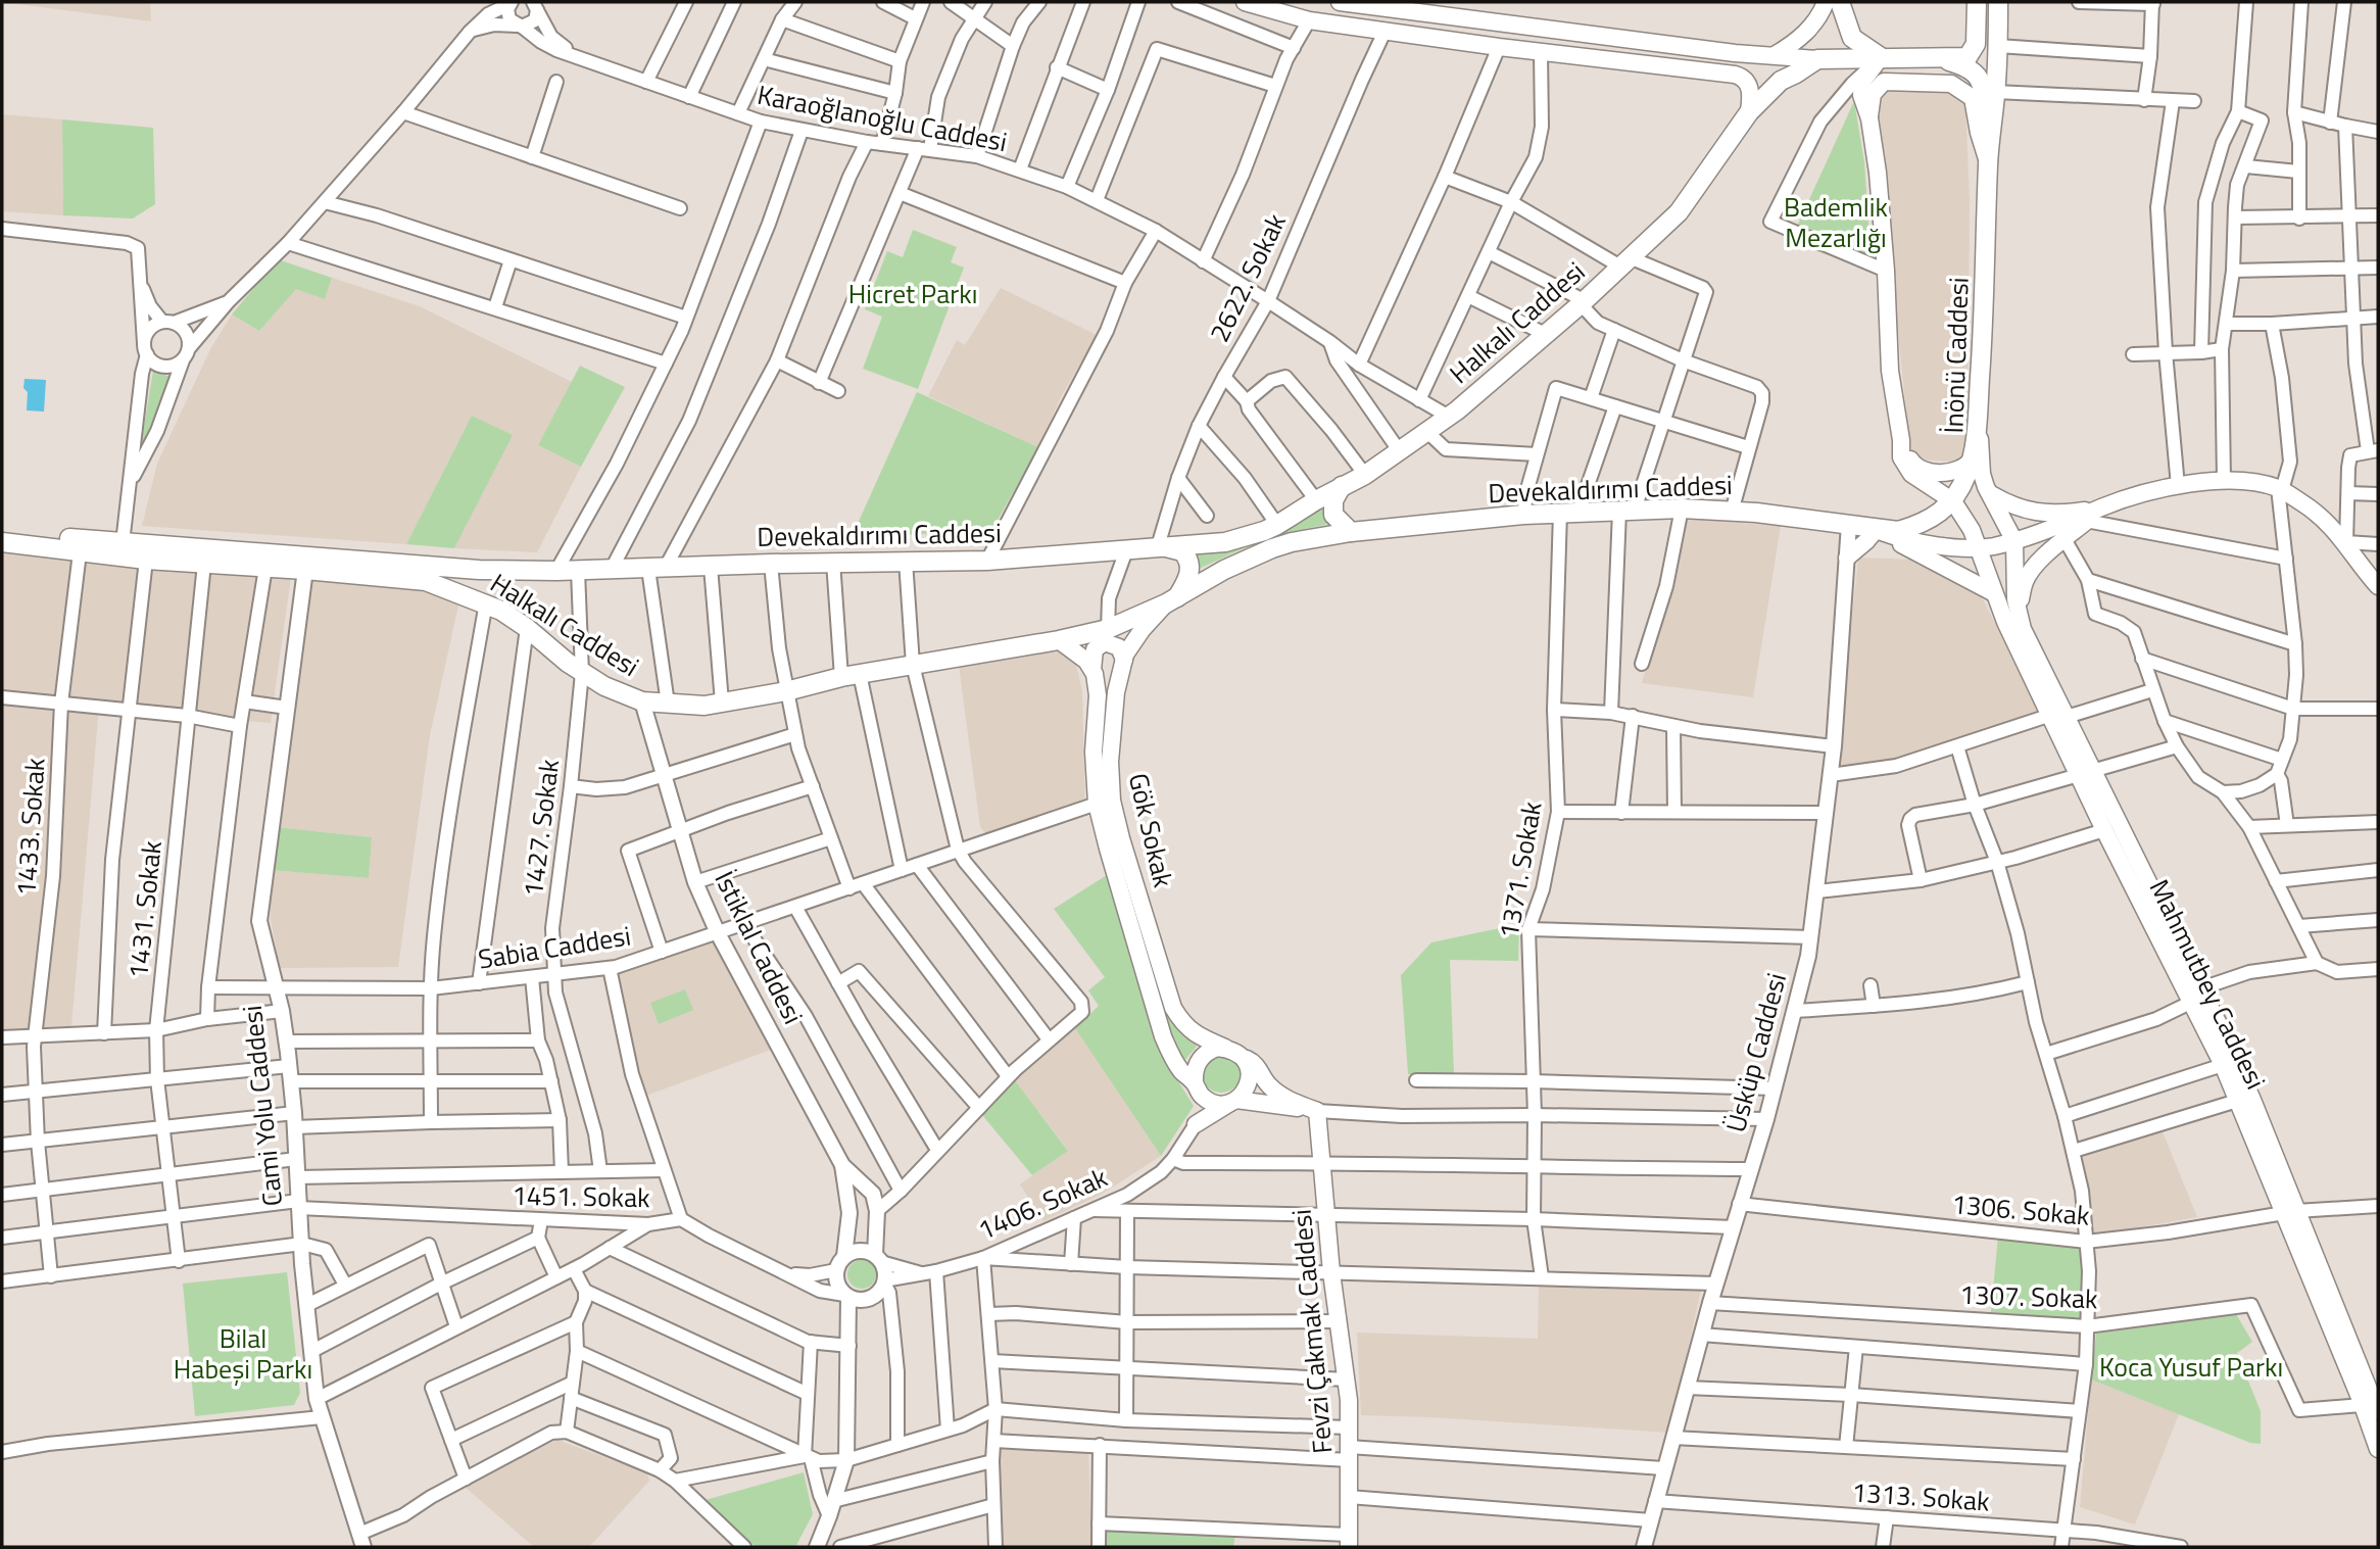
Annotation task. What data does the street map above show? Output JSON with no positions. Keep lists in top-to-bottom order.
{
  "streets": {
    "main road": [
      "Halkalı Caddesi",
      "İnönü Caddesi",
      "Devekaldırımı Caddesi",
      "Gök Sokak",
      "Mahmutbey Caddesi",
      "Fevzi Çakmak Caddesi"
    ],
    "street": [
      "Karaoğlanoğlu Caddesi",
      "2622. Sokak",
      "1433. Sokak",
      "1427. Sokak",
      "1371. Sokak",
      "1431. Sokak",
      "Sabia Caddesi",
      "İstiklal Caddesi",
      "Üsküp Caddesi",
      "Cami Yolu Caddesi",
      "1451. Sokak",
      "1406. Sokak",
      "1306. Sokak",
      "1307. Sokak",
      "1313. Sokak"
    ]
  },
  "crossings": [
    ["Karaoğlanoğlu Caddesi", "2622. Sokak"],
    ["Karaoğlanoğlu Caddesi", "Halkalı Caddesi"],
    ["2622. Sokak", "Devekaldırımı Caddesi"],
    ["Halkalı Caddesi", "Devekaldırımı Caddesi"],
    ["Halkalı Caddesi", "1433. Sokak"],
    ["Halkalı Caddesi", "1427. Sokak"],
    ["Halkalı Caddesi", "Gök Sokak"],
    ["Halkalı Caddesi", "1431. Sokak"],
    ["Halkalı Caddesi", "İstiklal Caddesi"],
    ["Halkalı Caddesi", "Cami Yolu Caddesi"],
    ["İnönü Caddesi", "Devekaldırımı Caddesi"],
    ["İnönü Caddesi", "Mahmutbey Caddesi"],
    ["Devekaldırımı Caddesi", "1427. Sokak"],
    ["Devekaldırımı Caddesi", "1371. Sokak"],
    ["Devekaldırımı Caddesi", "Mahmutbey Caddesi"],
    ["Devekaldırımı Caddesi", "Üsküp Caddesi"],
    ["1433. Sokak", "1451. Sokak"],
    ["1427. Sokak", "Sabia Caddesi"],
    ["Gök Sokak", "Sabia Caddesi"],
    ["Gök Sokak", "Fevzi Çakmak Caddesi"],
    ["1431. Sokak", "1451. Sokak"],
    ["Sabia Caddesi", "İstiklal Caddesi"],
    ["Sabia Caddesi", "Cami Yolu Caddesi"],
    ["İstiklal Caddesi", "1451. Sokak"],
    ["İstiklal Caddesi", "1406. Sokak"],
    ["Mahmutbey Caddesi", "1306. Sokak"],
    ["Mahmutbey Caddesi", "1307. Sokak"],
    ["Üsküp Caddesi", "1306. Sokak"],
    ["Üsküp Caddesi", "1307. Sokak"],
    ["Üsküp Caddesi", "1313. Sokak"],
    ["Cami Yolu Caddesi", "1451. Sokak"],
    ["1451. Sokak", "1406. Sokak"]
  ],
  "parks": [
    "Bademlik Mezarlığı",
    "Hicret Parkı",
    "Bilal Habeşi Parkı",
    "Koca Yusuf Parkı"
  ]
}
